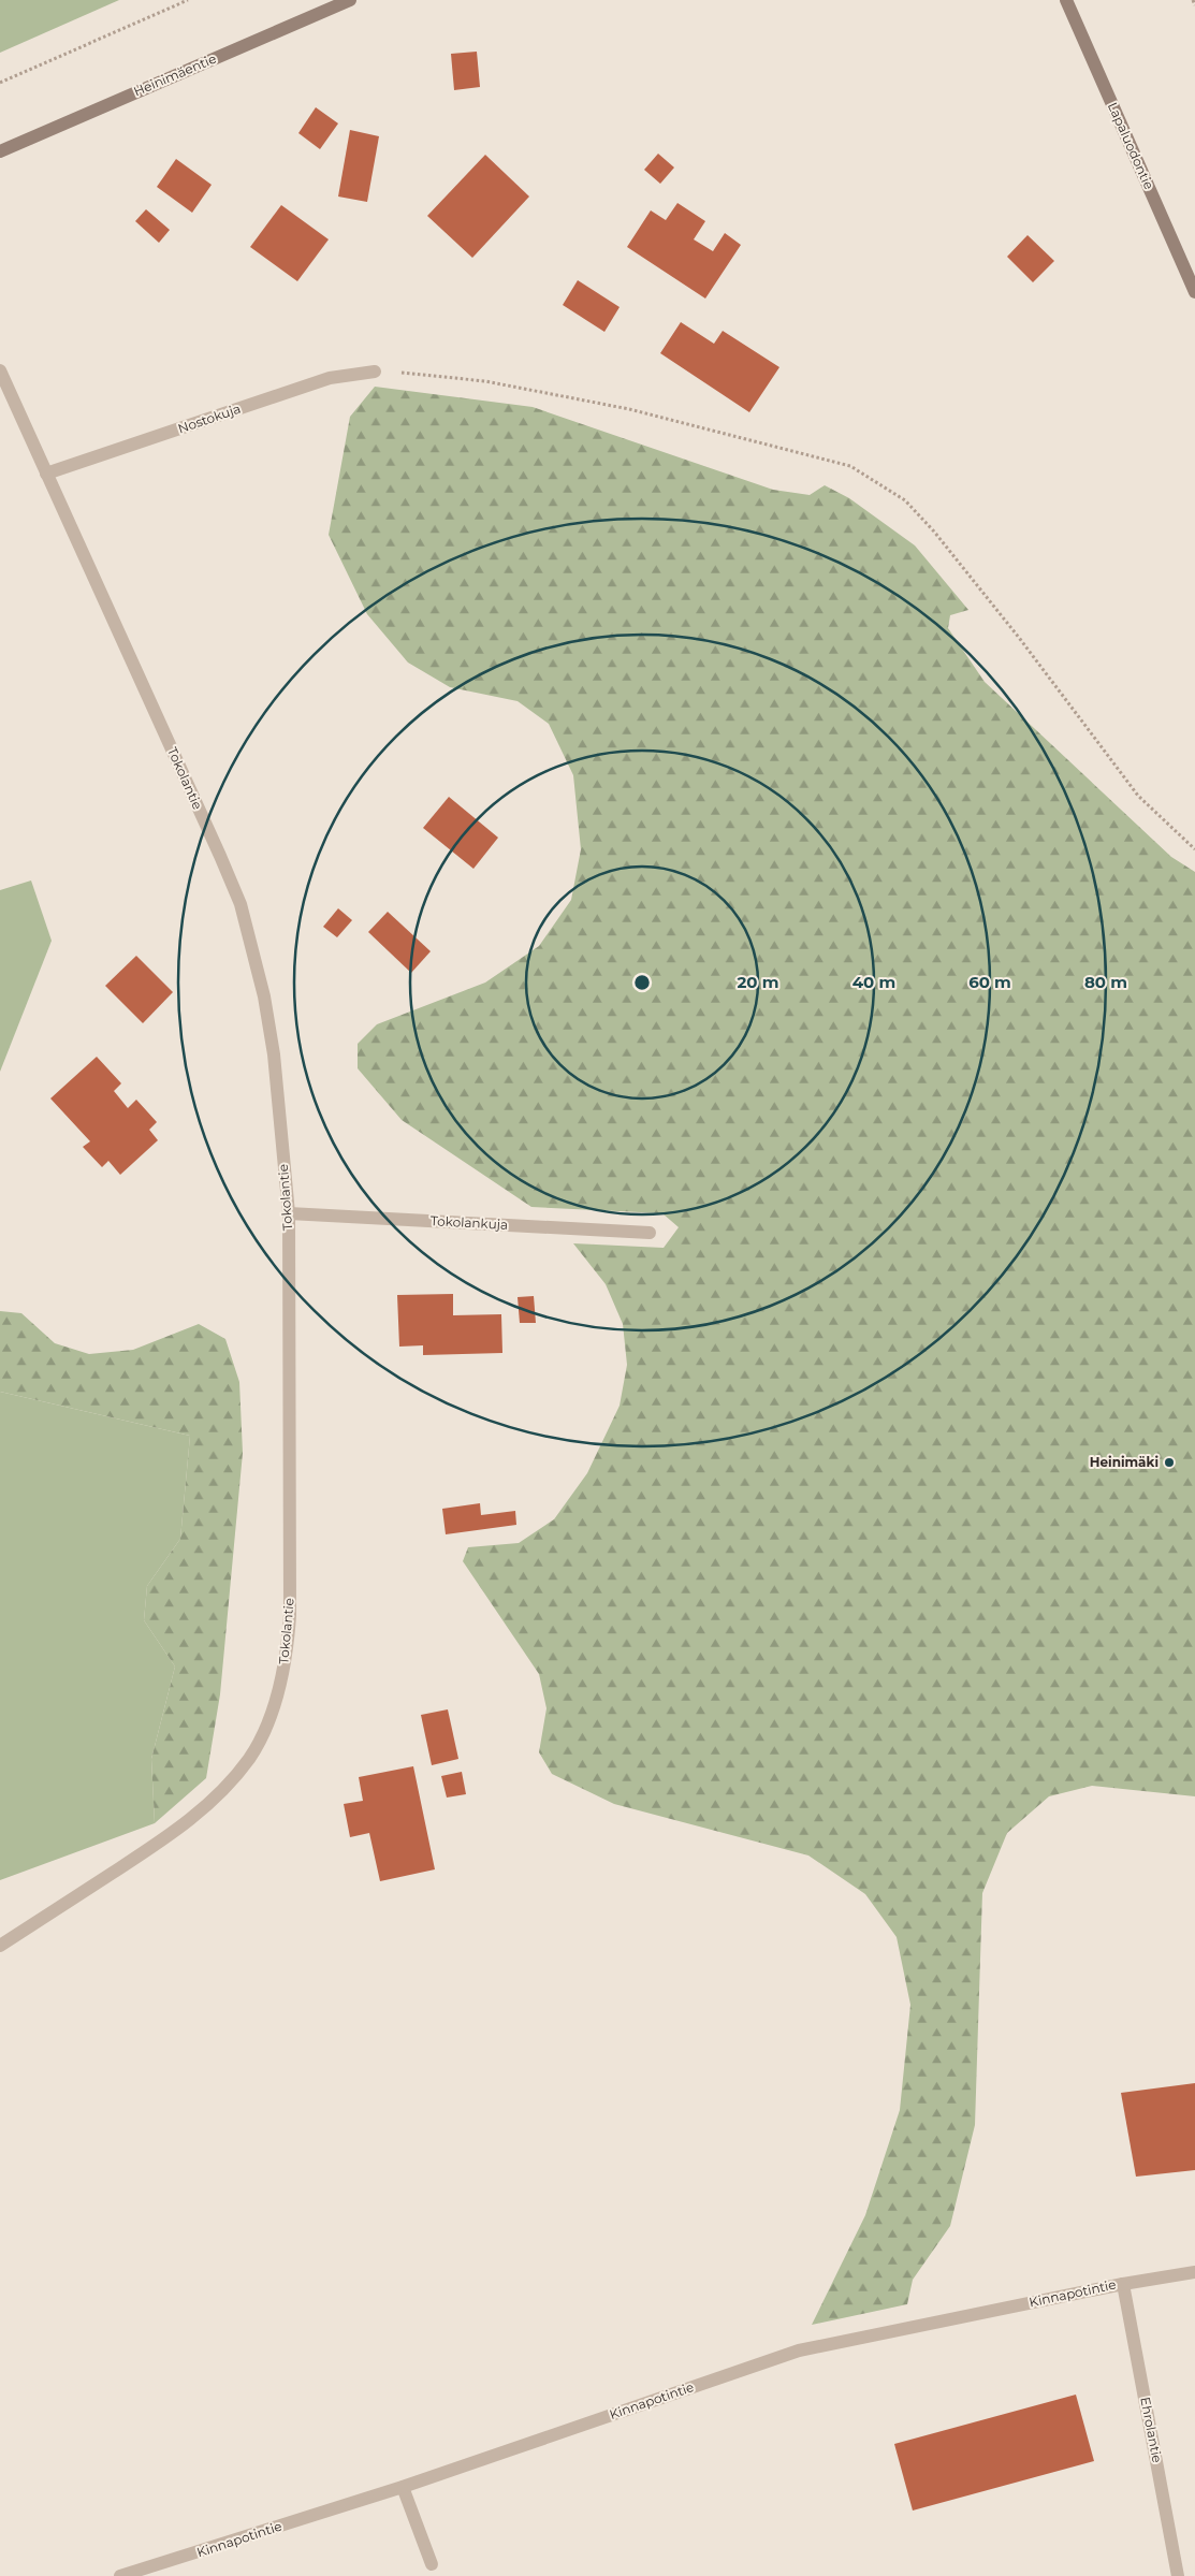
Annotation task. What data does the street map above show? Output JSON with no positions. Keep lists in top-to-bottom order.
{
  "streets": {
    "street": [
      "Heinimäentie",
      "Lapaluodontie",
      "Nostokuja",
      "Tokolantie",
      "Tokolankuja",
      "Kinnapotintie",
      "Ehrolantie"
    ]
  },
  "crossings": [
    ["Nostokuja", "Tokolantie"],
    ["Tokolantie", "Tokolankuja"],
    ["Kinnapotintie", "Ehrolantie"]
  ],
  "places": ["Heinimäki"],
  "rings": [
    "20 m",
    "40 m",
    "60 m",
    "80 m"
  ]
}
